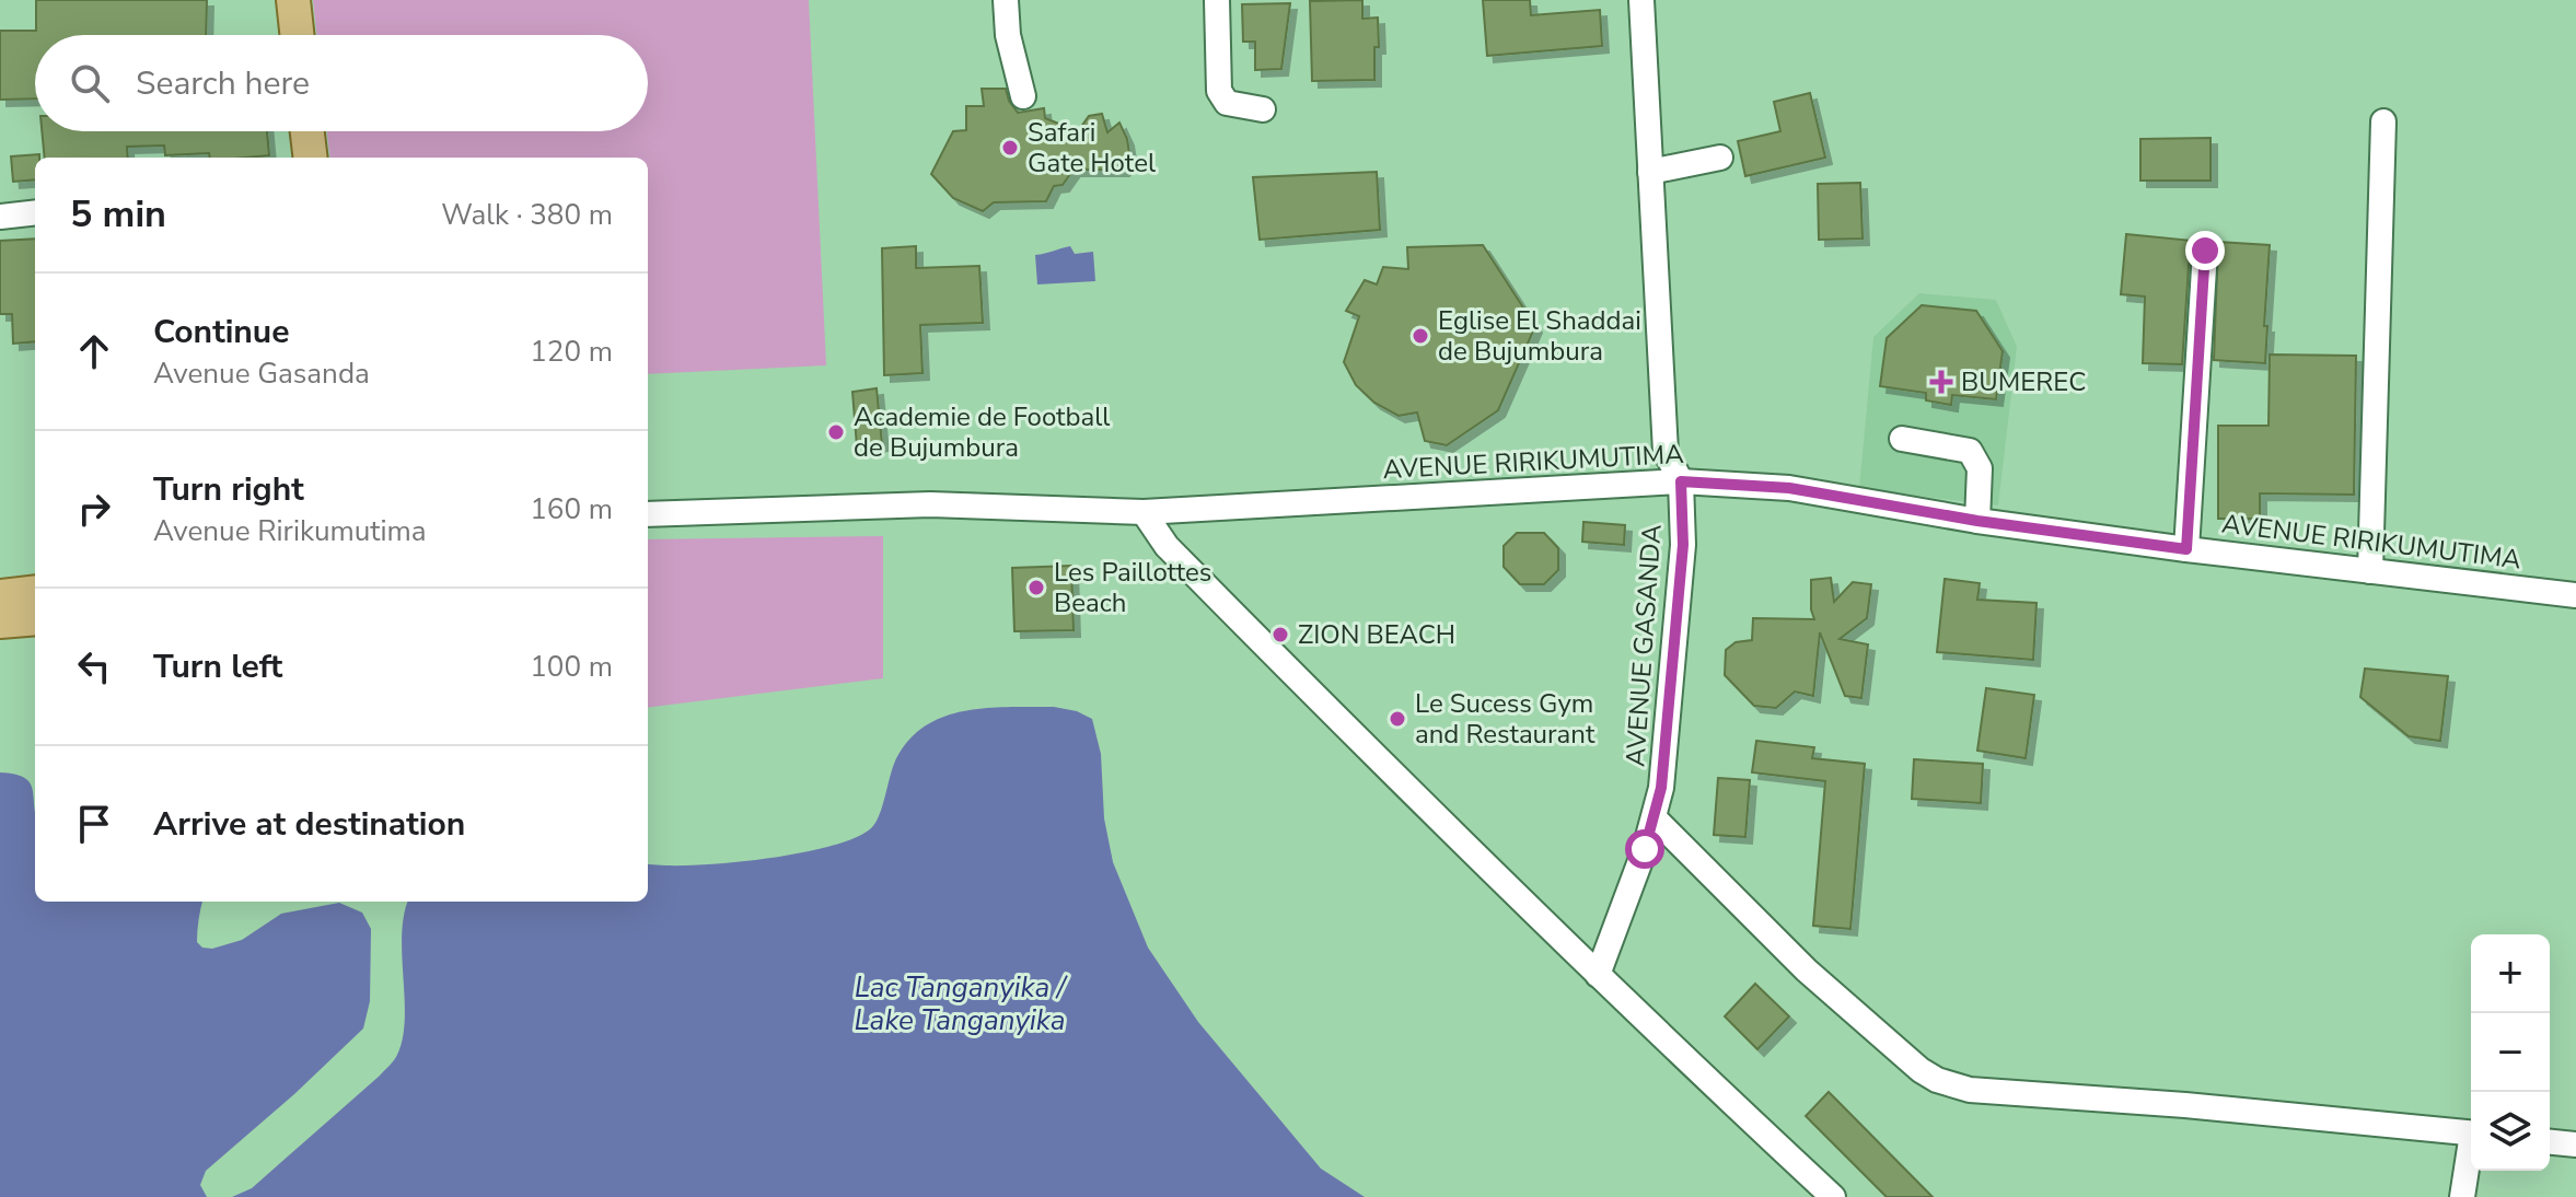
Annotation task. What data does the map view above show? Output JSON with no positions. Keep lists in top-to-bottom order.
{
  "streets": {
    "street": ["AVENUE RIRIKUMUTIMA", "AVENUE GASANDA"]
  },
  "crossings": [
    ["AVENUE RIRIKUMUTIMA", "AVENUE GASANDA"]
  ],
  "water": ["Lac Tanganyika / Lake Tanganyika"],
  "places": {
    "other": [
      "Safari Gate Hotel",
      "Eglise El Shaddai de Bujumbura",
      "Academie de Football de Bujumbura",
      "Les Paillottes Beach",
      "ZION BEACH",
      "Le Sucess Gym and Restaurant"
    ],
    "health": ["BUMEREC"]
  },
  "page": {
    "search": "Search here",
    "heading": ["5 min", "Walk · 380 m"],
    "list": [
      ["Continue", "Avenue Gasanda", "120 m"],
      ["Turn right", "Avenue Ririkumutima", "160 m"],
      ["Turn left", "100 m"],
      "Arrive at destination"
    ],
    "map_buttons": ["+", "−"]
  }
}
